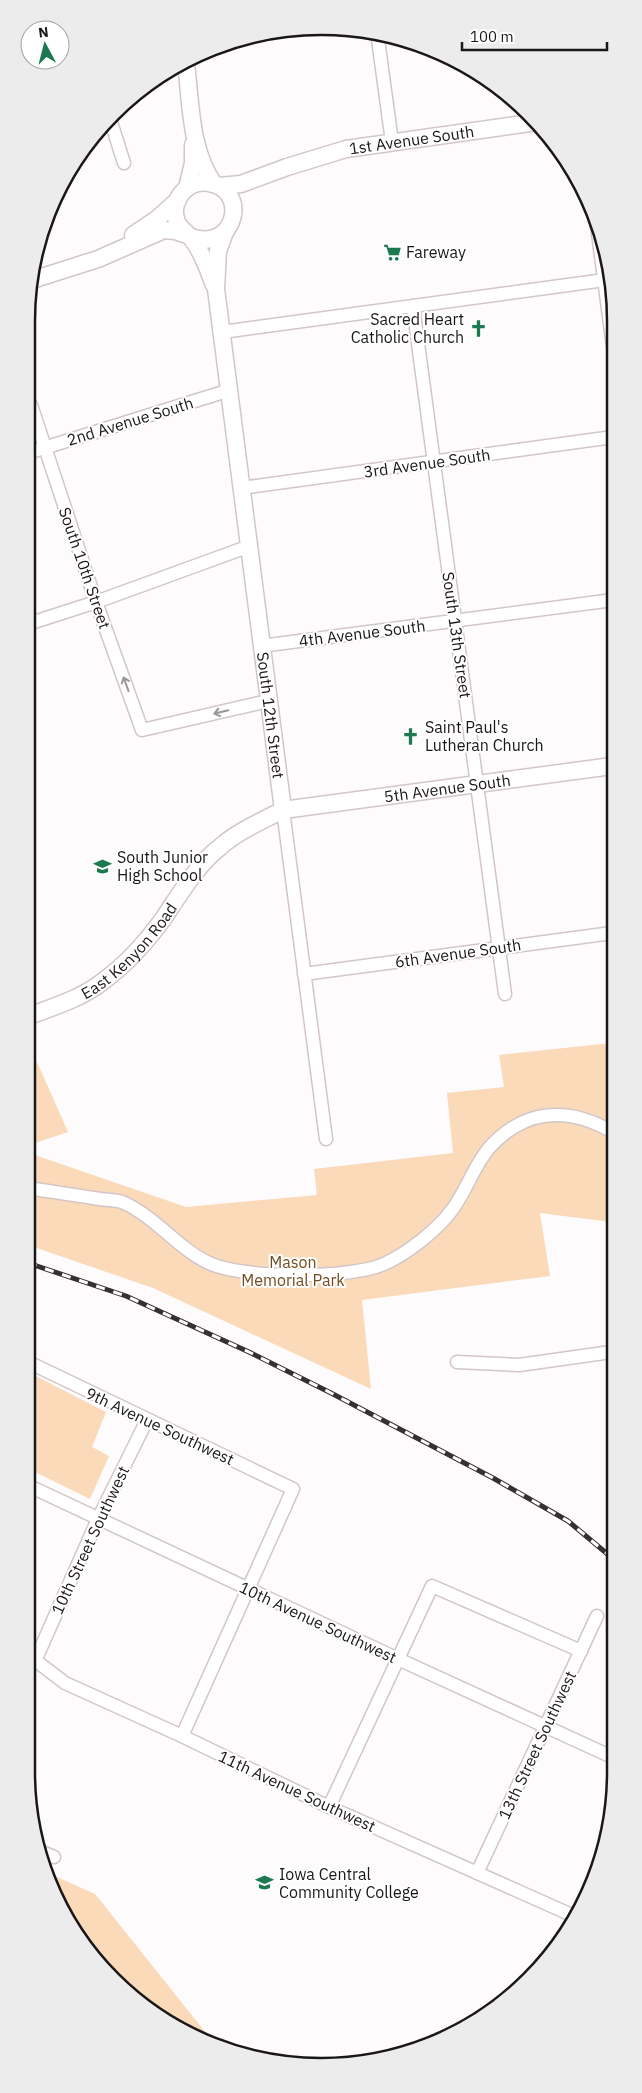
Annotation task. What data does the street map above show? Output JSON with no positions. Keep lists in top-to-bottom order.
{
  "streets": {
    "main road": [
      "1st Avenue South",
      "South 12th Street",
      "5th Avenue South",
      "East Kenyon Road"
    ],
    "street": [
      "2nd Avenue South",
      "3rd Avenue South",
      "South 10th Street",
      "4th Avenue South",
      "South 13th Street",
      "6th Avenue South",
      "9th Avenue Southwest",
      "10th Street Southwest",
      "10th Avenue Southwest",
      "13th Street Southwest",
      "11th Avenue Southwest"
    ]
  },
  "crossings": [
    ["1st Avenue South", "South 12th Street"],
    ["2nd Avenue South", "South 10th Street"],
    ["2nd Avenue South", "South 12th Street"],
    ["3rd Avenue South", "South 13th Street"],
    ["3rd Avenue South", "South 12th Street"],
    ["South 10th Street", "South 12th Street"],
    ["4th Avenue South", "South 13th Street"],
    ["4th Avenue South", "South 12th Street"],
    ["South 13th Street", "5th Avenue South"],
    ["South 13th Street", "6th Avenue South"],
    ["South 12th Street", "5th Avenue South"],
    ["South 12th Street", "East Kenyon Road"],
    ["South 12th Street", "6th Avenue South"],
    ["5th Avenue South", "East Kenyon Road"],
    ["9th Avenue Southwest", "10th Street Southwest"],
    ["9th Avenue Southwest", "10th Avenue Southwest"],
    ["10th Street Southwest", "10th Avenue Southwest"],
    ["10th Avenue Southwest", "13th Street Southwest"],
    ["13th Street Southwest", "11th Avenue Southwest"]
  ],
  "parks": ["Mason Memorial Park"],
  "places": {
    "supermarket": ["Fareway"],
    "church": ["Sacred Heart Catholic Church", "Saint Paul's Lutheran Church"],
    "school or university": ["South Junior High School", "Iowa Central Community College"]
  },
  "scale_bar": "100 m",
  "north": "top"
}
